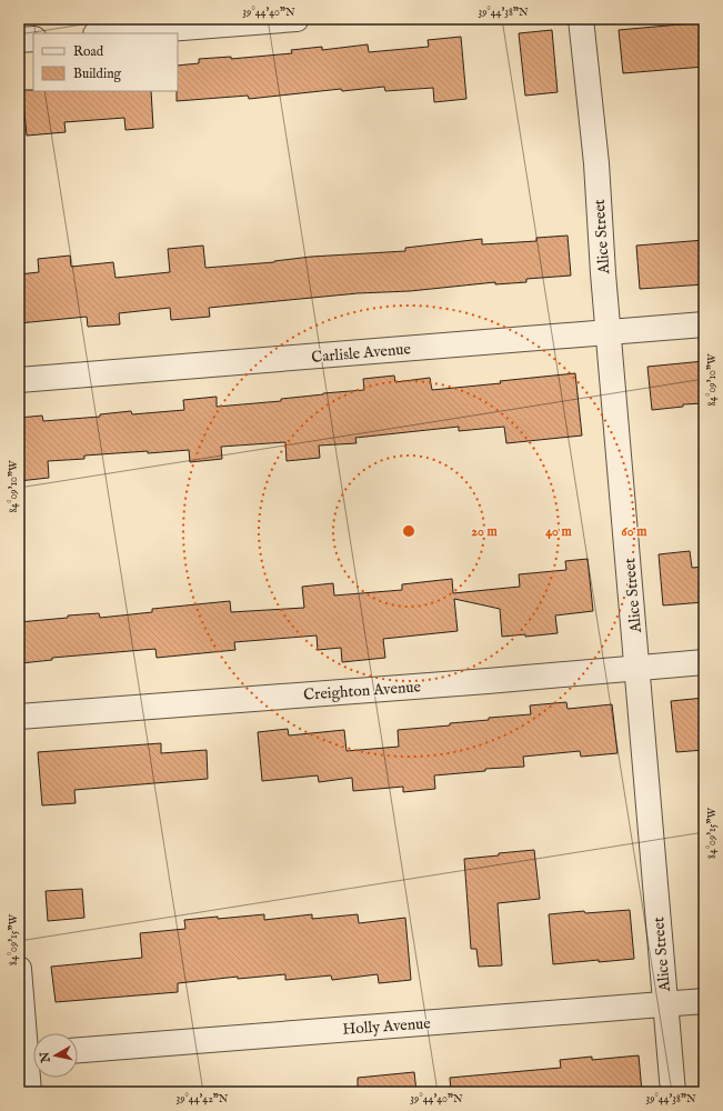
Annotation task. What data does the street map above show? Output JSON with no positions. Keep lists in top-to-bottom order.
{
  "streets": {
    "street": [
      "Alice Street",
      "Carlisle Avenue",
      "Creighton Avenue",
      "Holly Avenue"
    ]
  },
  "crossings": [
    ["Alice Street", "Carlisle Avenue"],
    ["Alice Street", "Creighton Avenue"],
    ["Alice Street", "Holly Avenue"]
  ],
  "legend": ["Road", "Building"],
  "north": "left",
  "coordinates": [
    "39°44'40\"N",
    "39°44'38\"N",
    "84°09'10\"W",
    "84°09'15\"W",
    "39°44'42\"N"
  ],
  "rings": ["20 m", "40 m", "60 m"]
}
